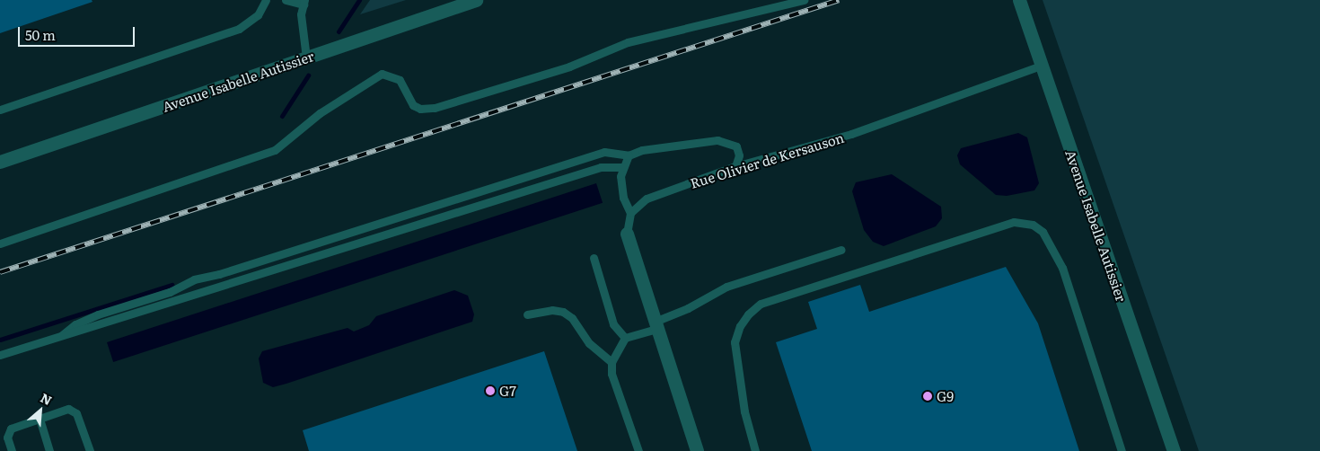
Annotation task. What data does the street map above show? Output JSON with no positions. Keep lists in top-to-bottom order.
{
  "streets": {
    "street": ["Avenue Isabelle Autissier"],
    "lane": ["Rue Olivier de Kersauson"]
  },
  "crossings": [
    ["Avenue Isabelle Autissier", "Rue Olivier de Kersauson"]
  ],
  "places": ["G7", "G9"],
  "scale_bar": "50 m",
  "north": "top right"
}
